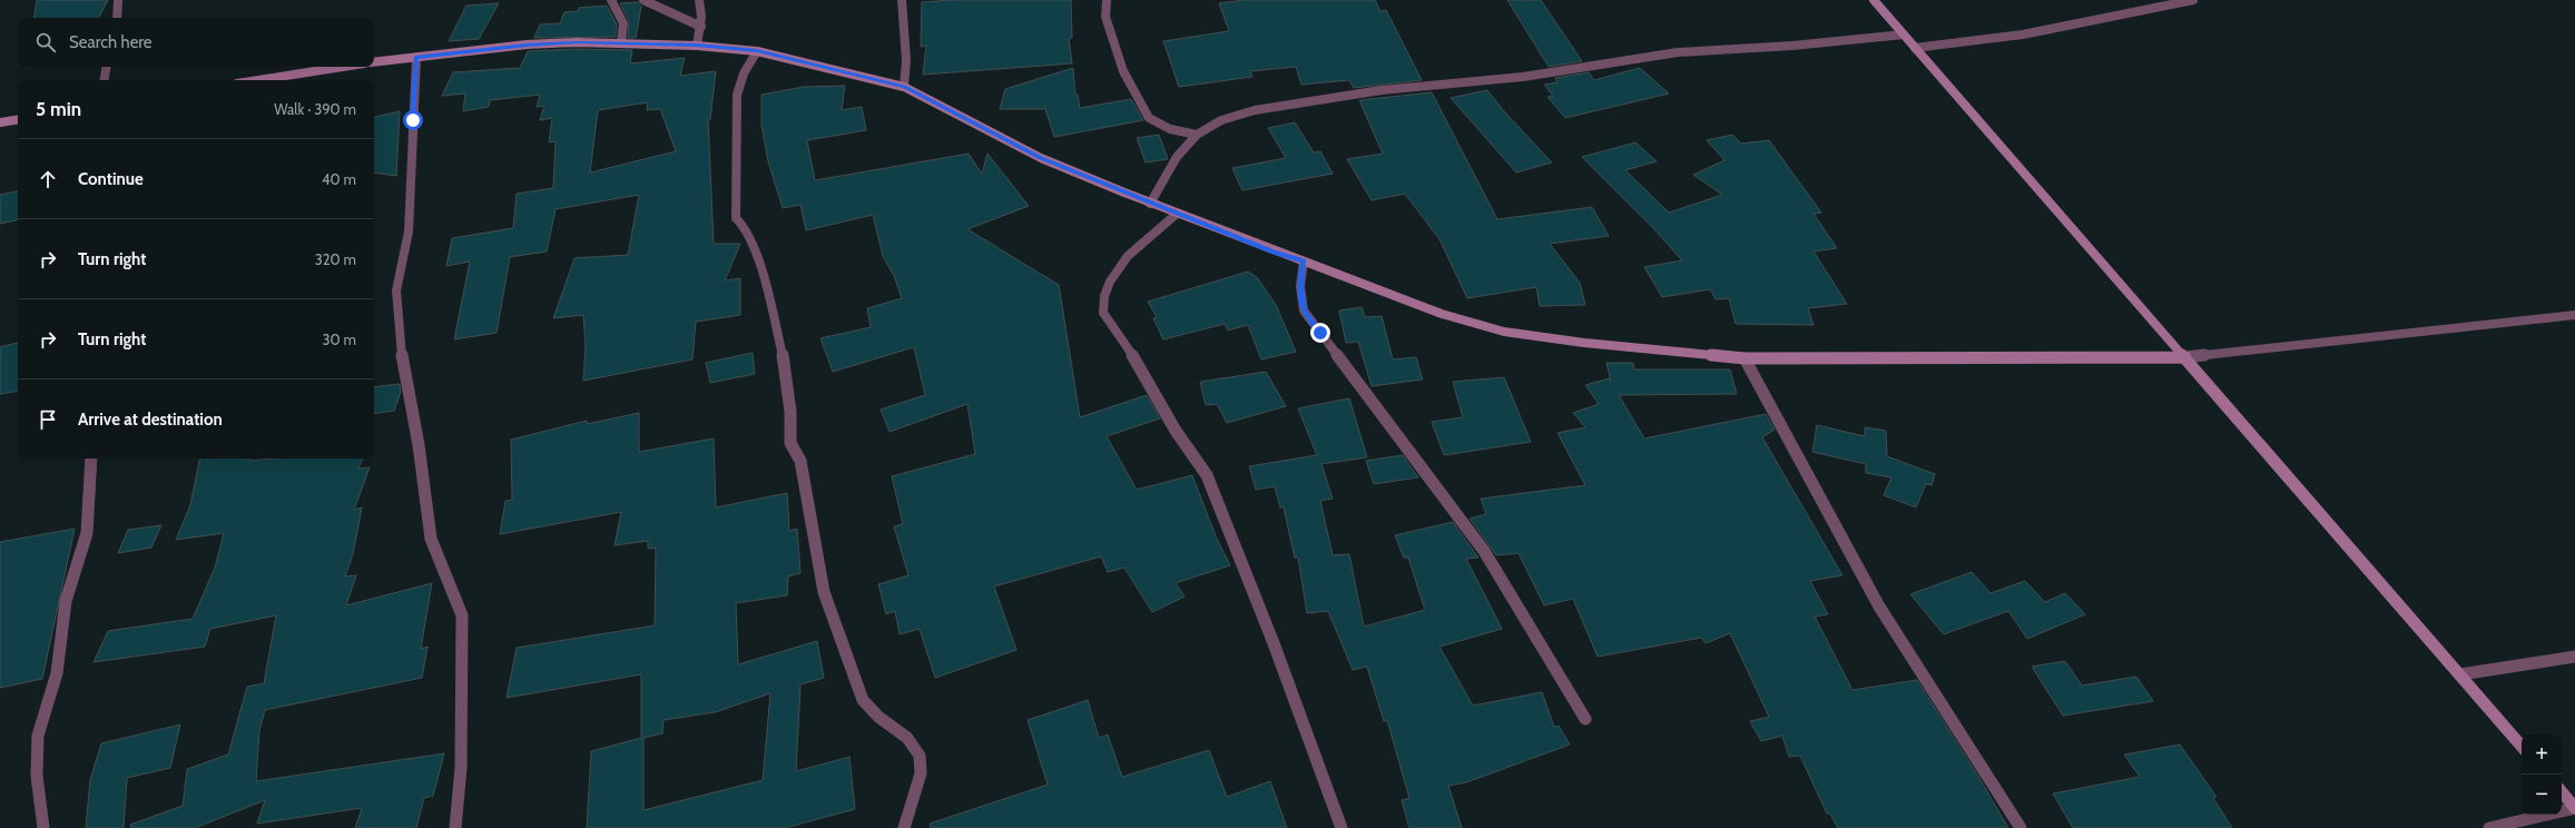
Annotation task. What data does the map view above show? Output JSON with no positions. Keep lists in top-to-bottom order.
{
  "page": {
    "search": "Search here",
    "heading": ["5 min", "Walk · 390 m"],
    "list": [
      ["Continue", "40 m"],
      ["Turn right", "320 m"],
      ["Turn right", "30 m"],
      "Arrive at destination"
    ],
    "map_buttons": ["+", "−"]
  }
}
